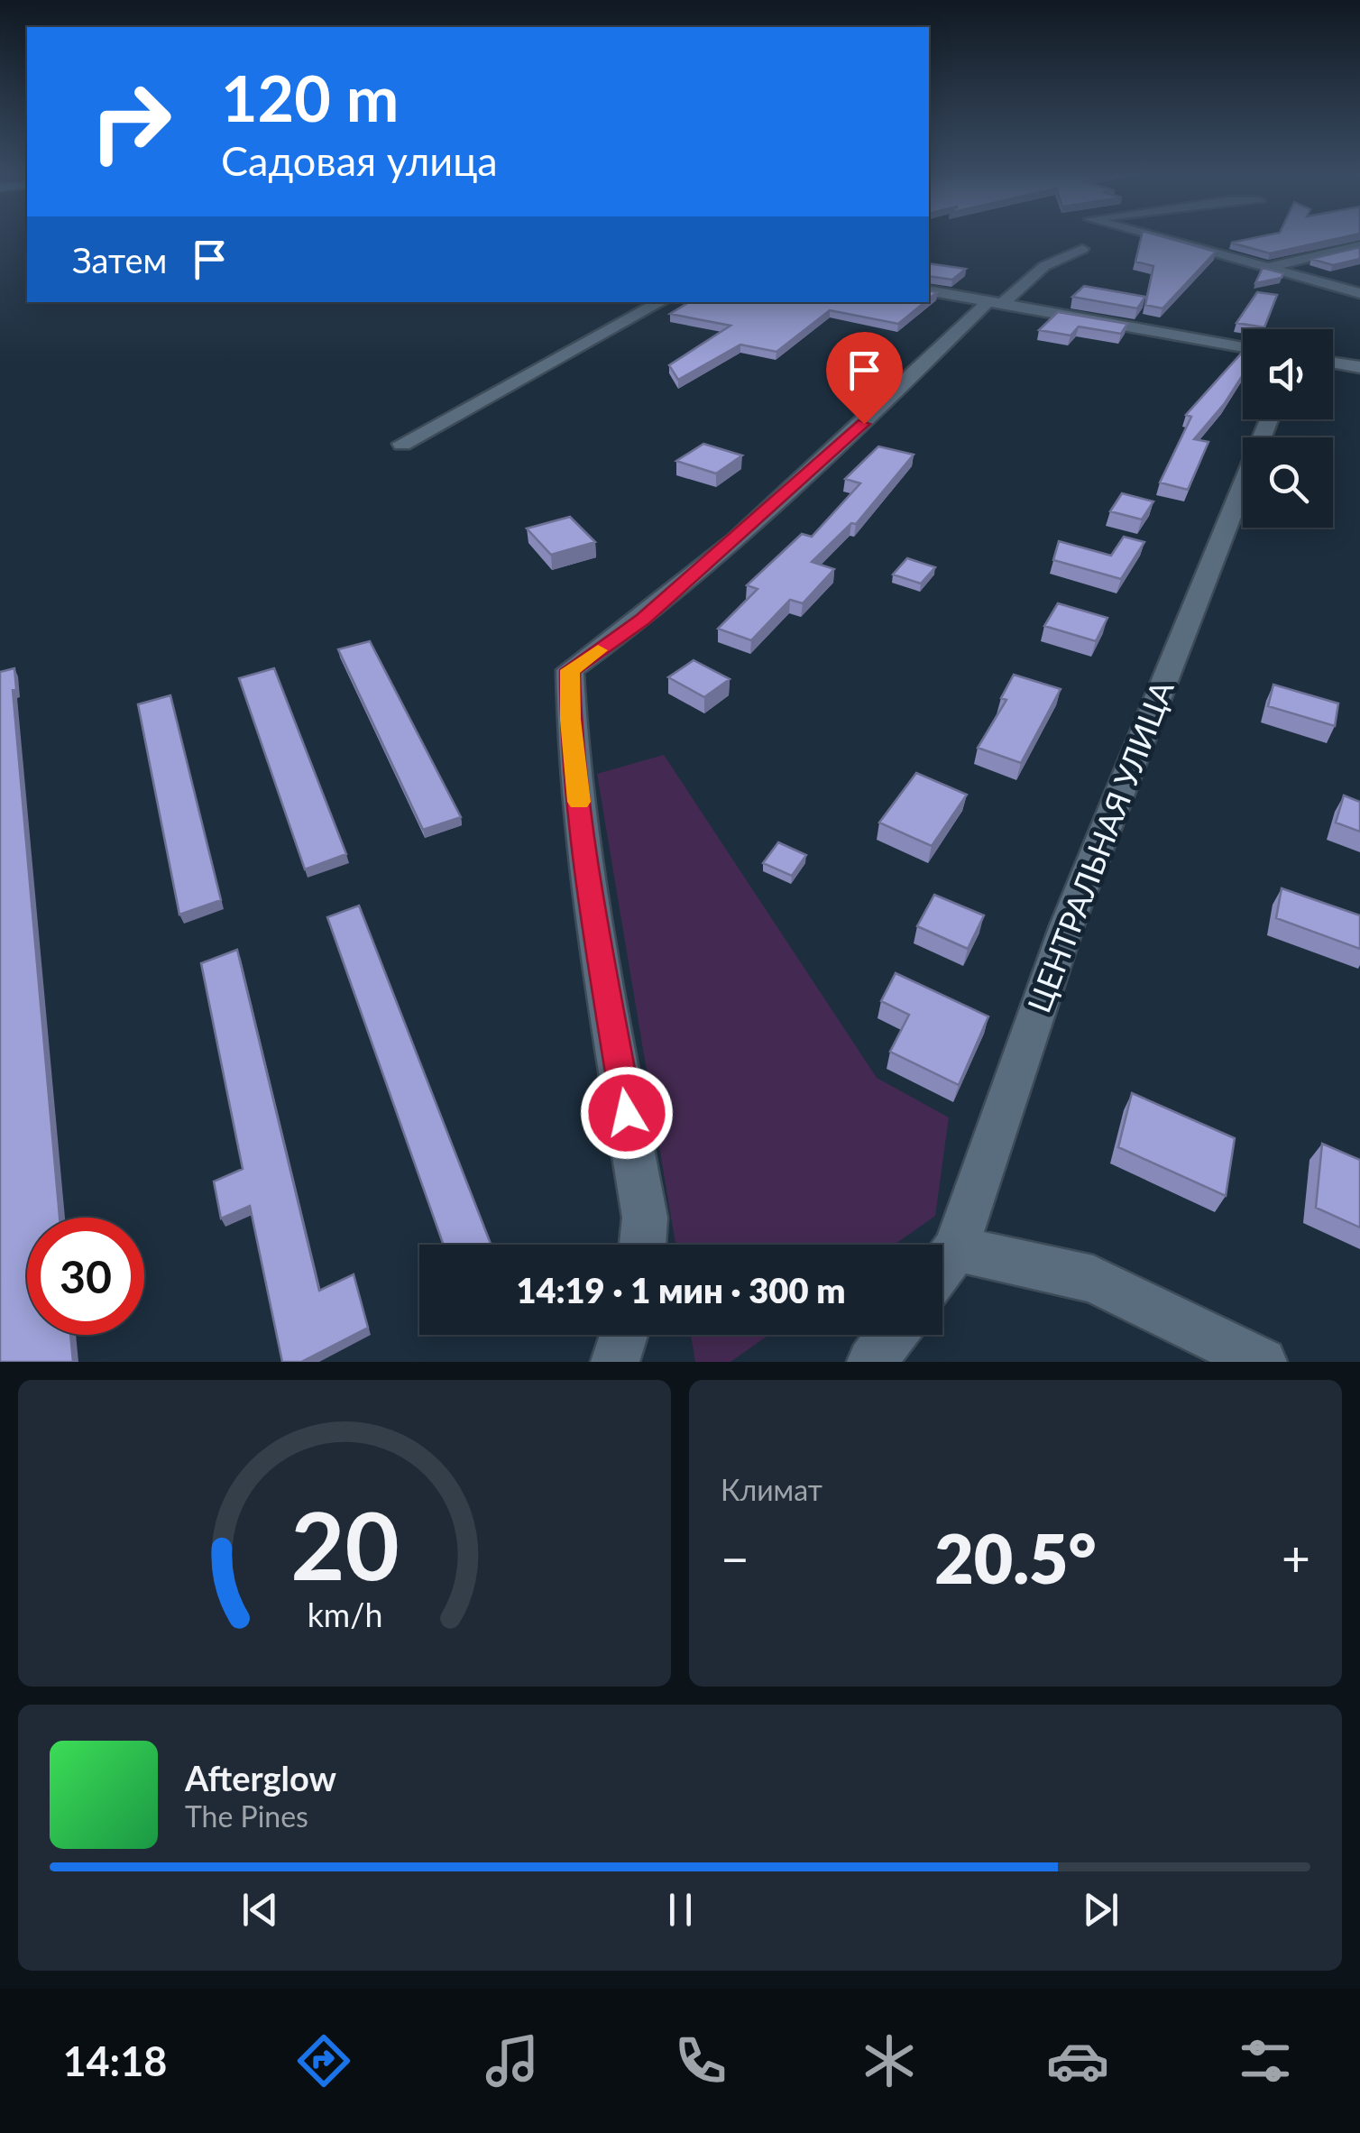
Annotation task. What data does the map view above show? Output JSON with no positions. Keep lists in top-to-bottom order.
{
  "streets": {
    "street": ["ЦЕНТРАЛЬНАЯ УЛИЦА"]
  },
  "page": {
    "turn": ["120 m", "Садовая улица"],
    "then": "Затем",
    "limit": "30",
    "trip": "14:19 · 1 мин · 300 m",
    "tile": "Климат",
    "heat": ["−", "20.5°", "+"],
    "song": ["Afterglow", "The Pines"],
    "tabs": "14:18",
    "gauge": ["20", "km/h"]
  }
}
